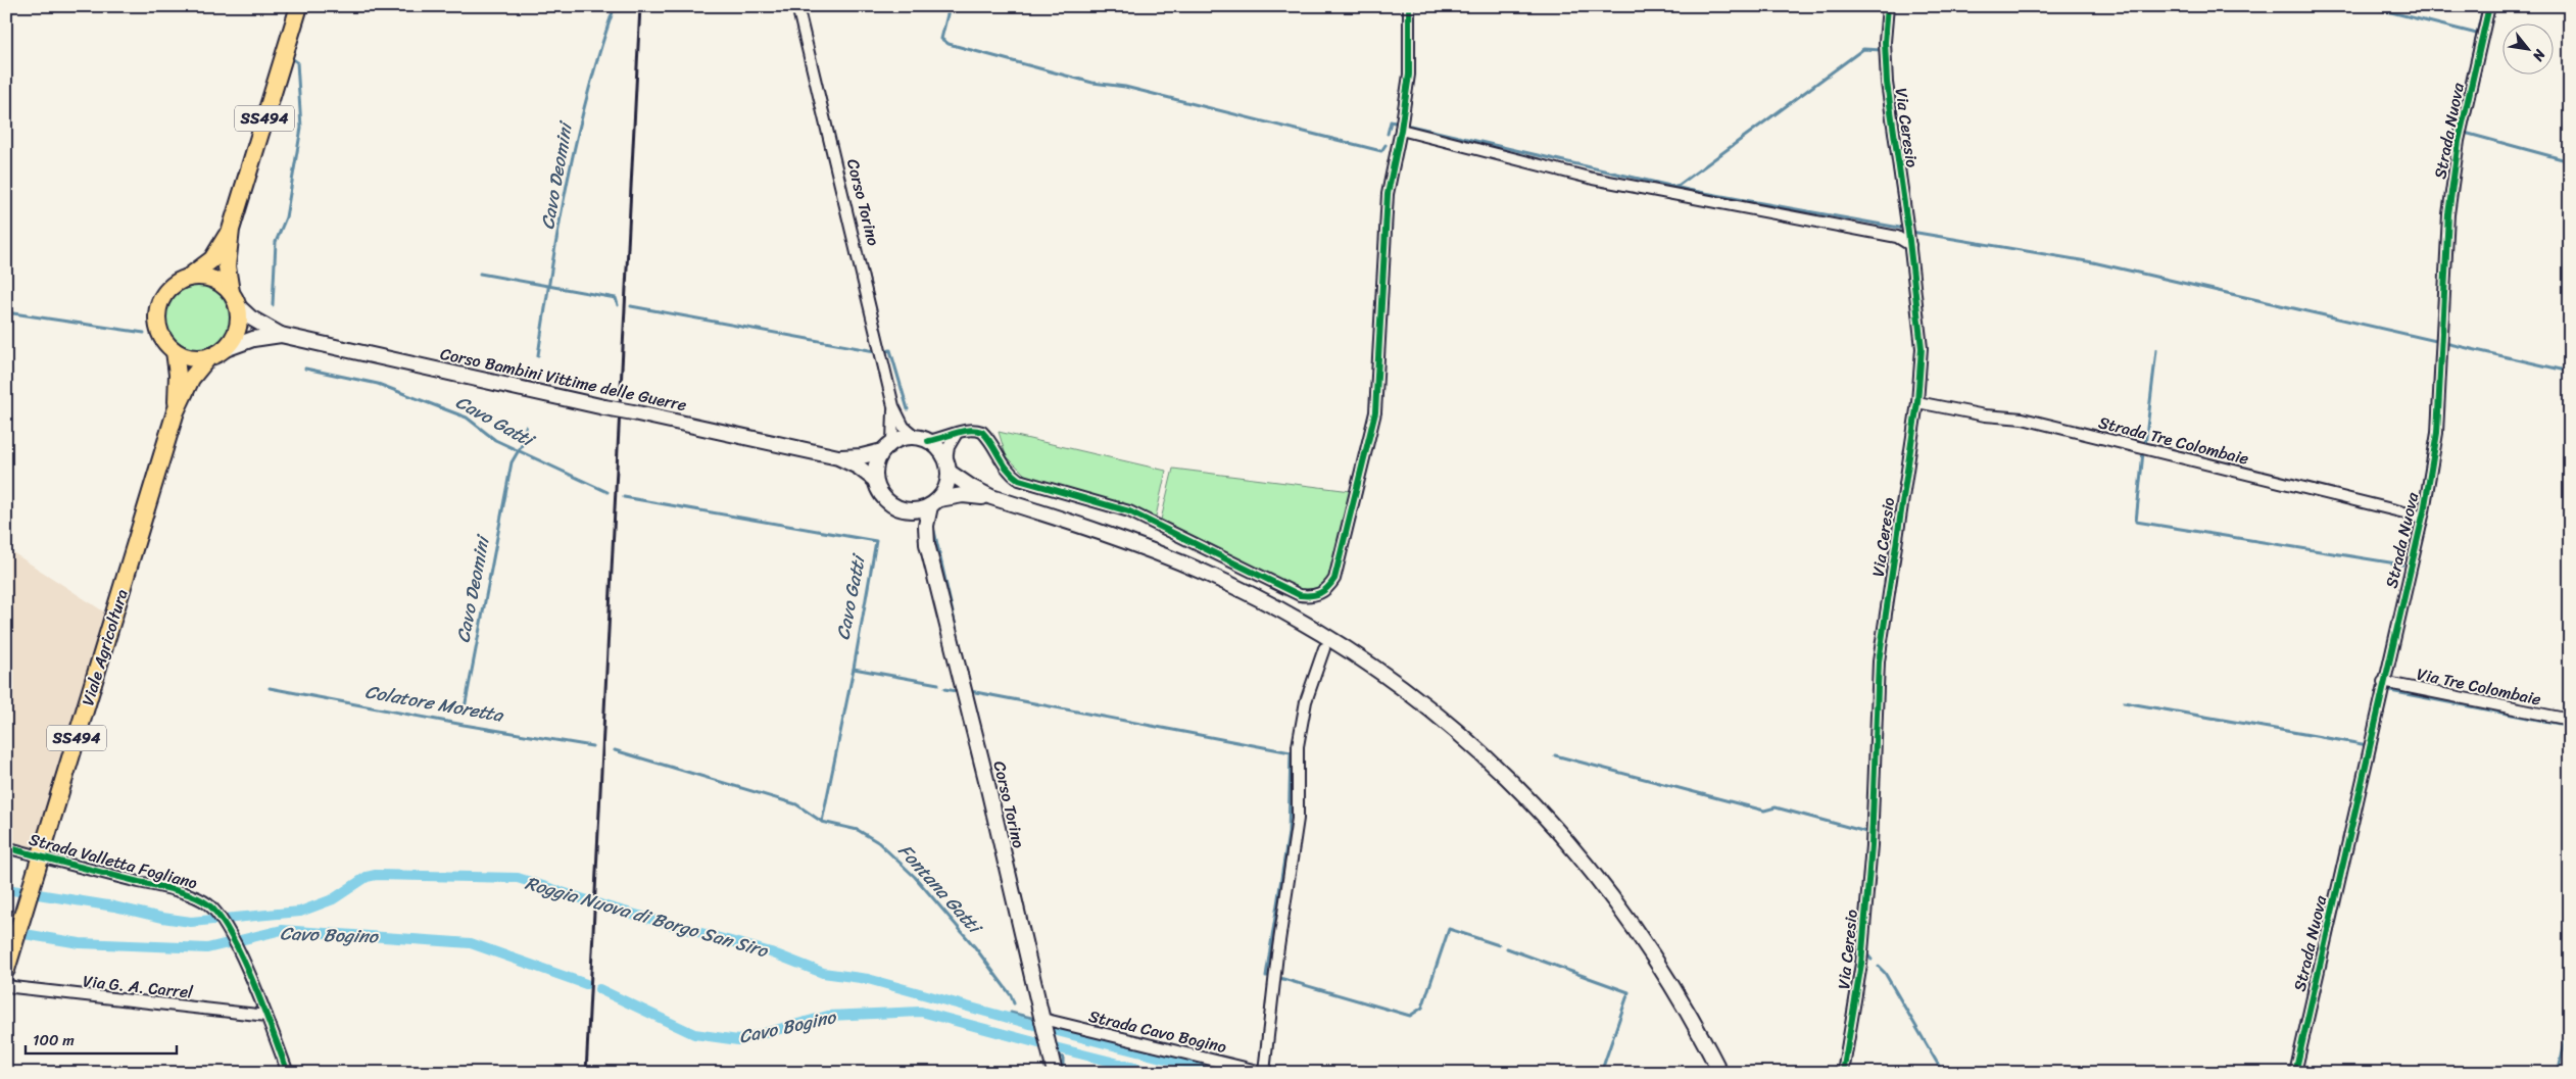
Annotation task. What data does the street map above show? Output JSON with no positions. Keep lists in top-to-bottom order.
{
  "streets": {
    "main road": [
      "SS494",
      "Corso Torino",
      "Corso Bambini Vittime delle Guerre",
      "Viale Agricoltura"
    ],
    "street": [
      "Via Ceresio",
      "Strada Nuova",
      "Strada Tre Colombaie",
      "Via Tre Colombaie",
      "Strada Valletta Fogliano",
      "Via G. A. Carrel",
      "Strada Cavo Bogino"
    ]
  },
  "crossings": [
    ["Via Ceresio", "Strada Tre Colombaie"],
    ["Strada Nuova", "Strada Tre Colombaie"],
    ["Strada Nuova", "Via Tre Colombaie"],
    ["Corso Torino", "Strada Cavo Bogino"],
    ["Corso Bambini Vittime delle Guerre", "Viale Agricoltura"],
    ["Viale Agricoltura", "Strada Valletta Fogliano"],
    ["Strada Valletta Fogliano", "Via G. A. Carrel"]
  ],
  "water": [
    "Cavo Deomini",
    "Cavo Gatti",
    "Colatore Moretta",
    "Fontana Gatti",
    "Roggia Nuova di Borgo San Siro",
    "Cavo Bogino"
  ],
  "scale_bar": "100 m",
  "north": "bottom right"
}
